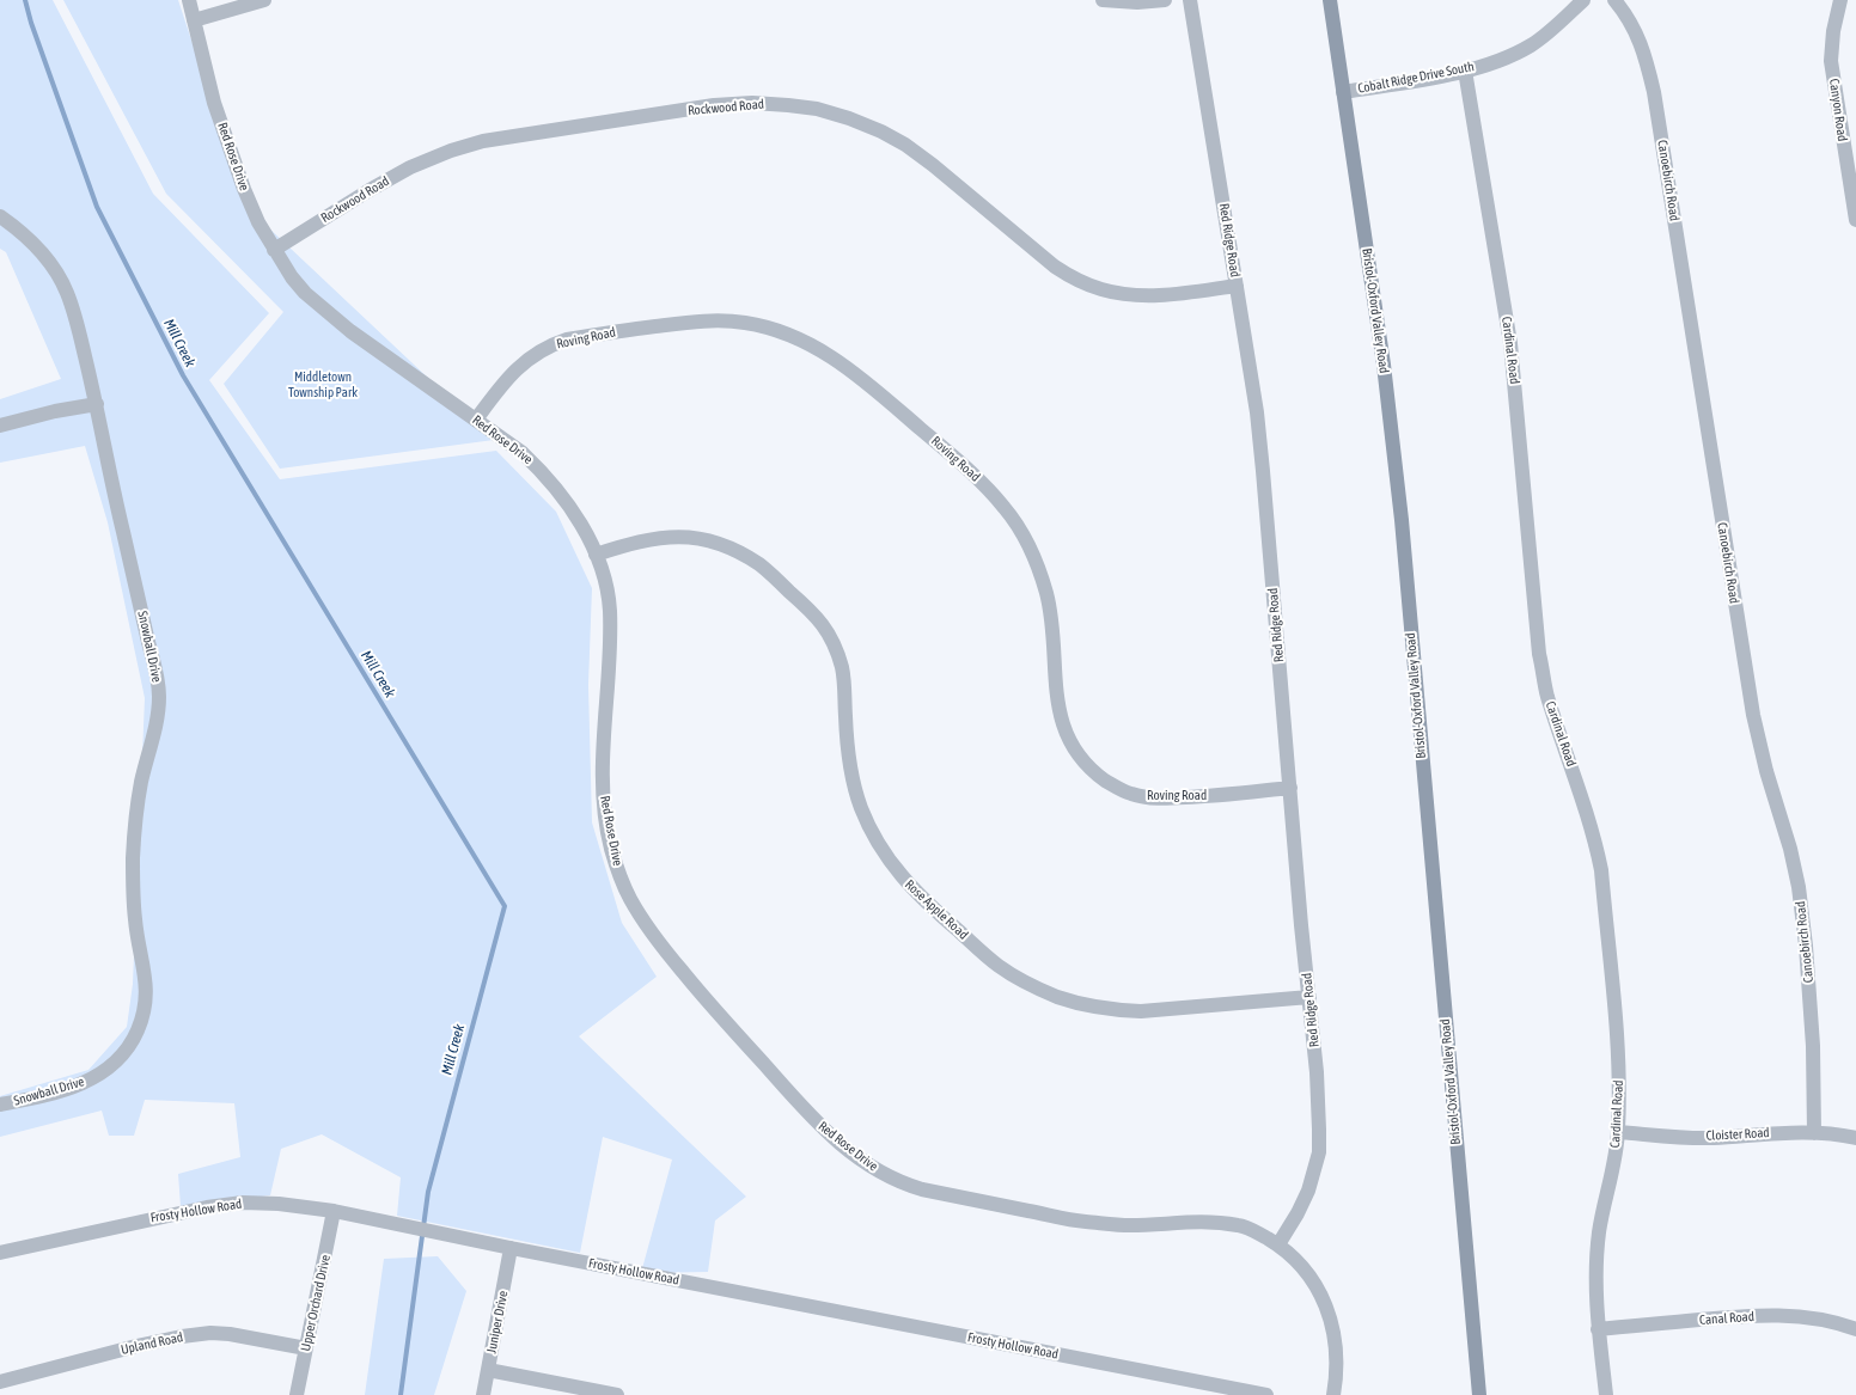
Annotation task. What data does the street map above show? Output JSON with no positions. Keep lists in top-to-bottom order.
{
  "streets": {
    "main road": ["Bristol-Oxford Valley Road"],
    "street": [
      "Cobalt Ridge Drive South",
      "Rockwood Road",
      "Canyon Road",
      "Red Rose Drive",
      "Canoebirch Road",
      "Red Ridge Road",
      "Roving Road",
      "Cardinal Road",
      "Snowball Drive",
      "Rose Apple Road",
      "Cloister Road",
      "Frosty Hollow Road",
      "Upper Orchard Drive",
      "Canal Road",
      "Juniper Drive",
      "Upland Road"
    ]
  },
  "crossings": [
    ["Cobalt Ridge Drive South", "Bristol-Oxford Valley Road"],
    ["Cobalt Ridge Drive South", "Cardinal Road"],
    ["Rockwood Road", "Red Rose Drive"],
    ["Rockwood Road", "Red Ridge Road"],
    ["Red Rose Drive", "Red Ridge Road"],
    ["Red Rose Drive", "Roving Road"],
    ["Red Rose Drive", "Rose Apple Road"],
    ["Canoebirch Road", "Cloister Road"],
    ["Red Ridge Road", "Roving Road"],
    ["Red Ridge Road", "Rose Apple Road"],
    ["Cardinal Road", "Cloister Road"],
    ["Cardinal Road", "Canal Road"],
    ["Frosty Hollow Road", "Upper Orchard Drive"],
    ["Frosty Hollow Road", "Juniper Drive"],
    ["Upper Orchard Drive", "Upland Road"]
  ],
  "water": ["Mill Creek"],
  "parks": ["Middletown Township Park"]
}
